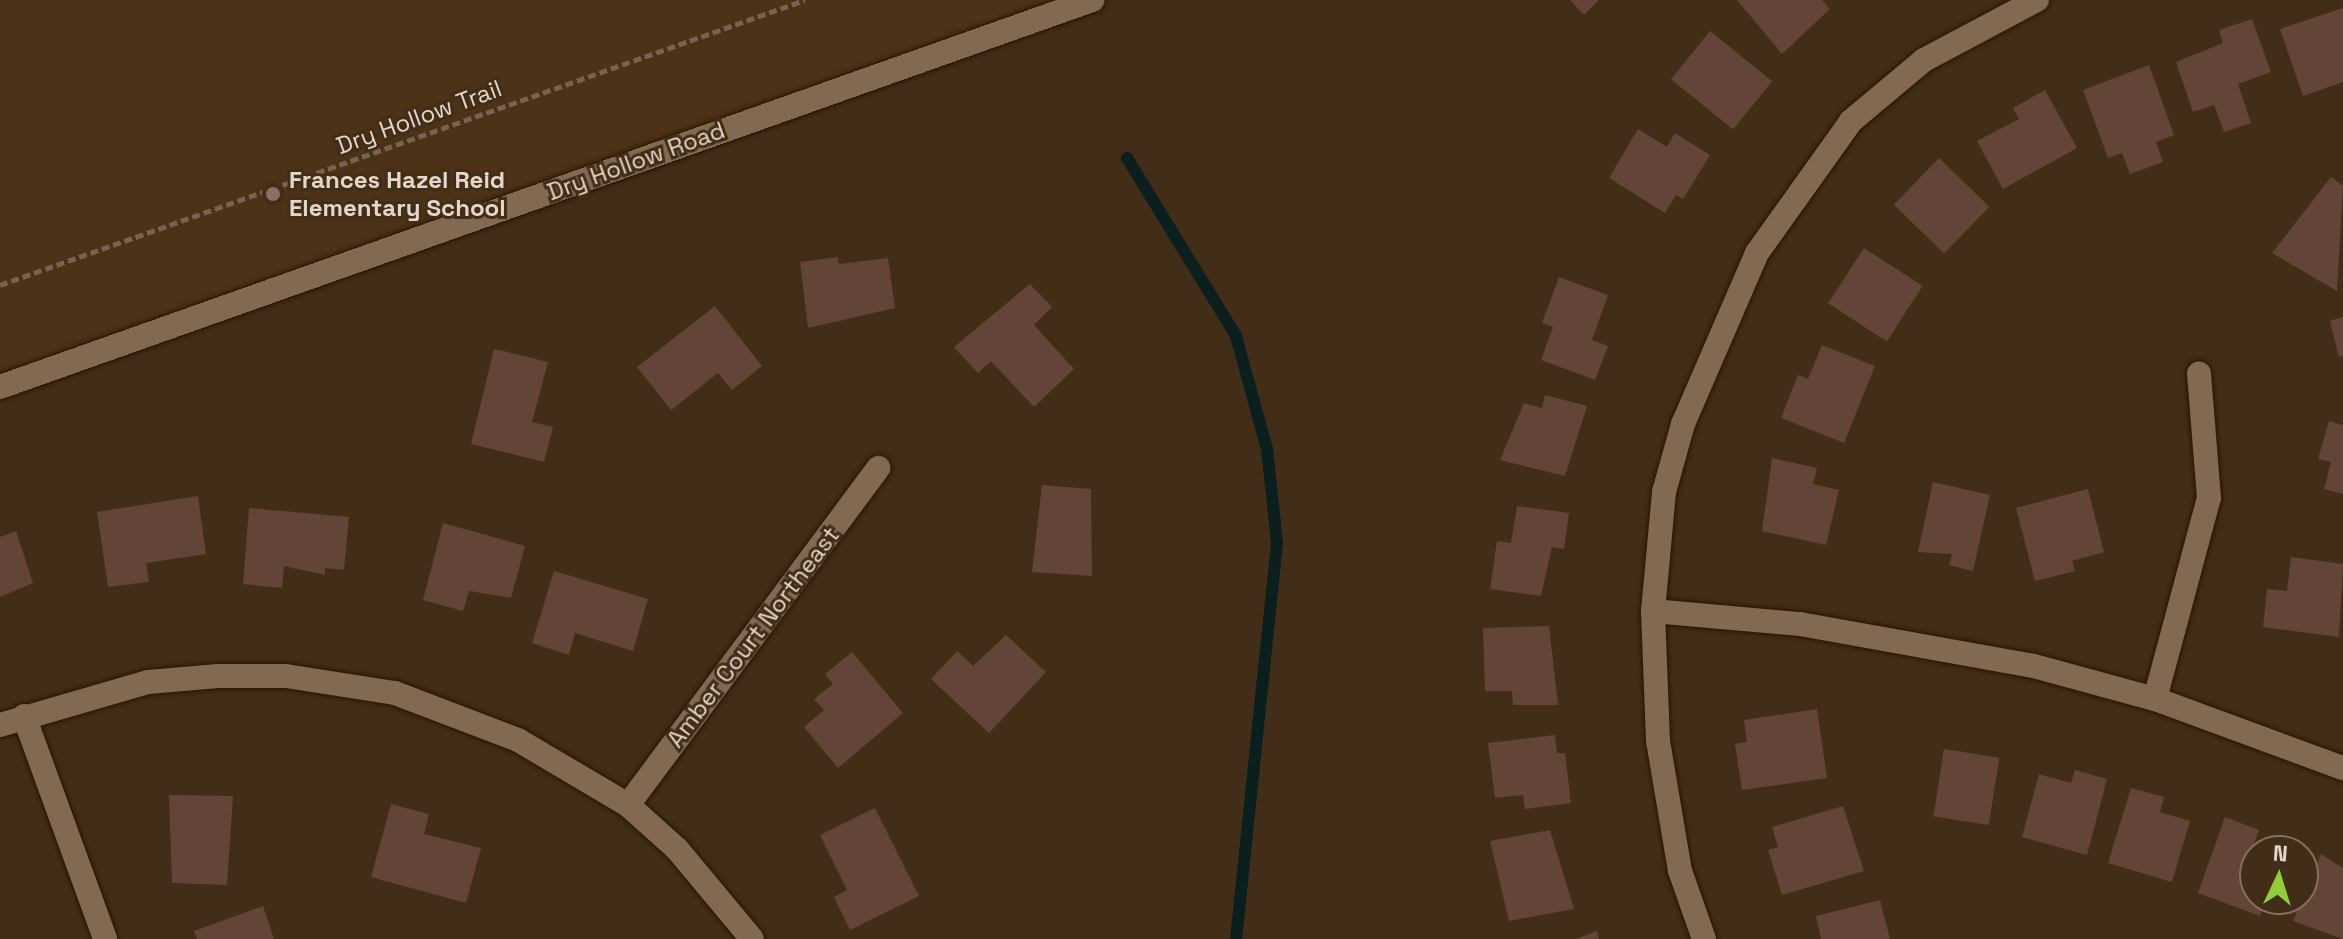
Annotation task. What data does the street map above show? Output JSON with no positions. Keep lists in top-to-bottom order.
{
  "streets": {
    "street": ["Dry Hollow Road", "Amber Court Northeast"],
    "path": ["Dry Hollow Trail"]
  },
  "places": ["Frances Hazel Reid Elementary School"],
  "north": "top"
}
